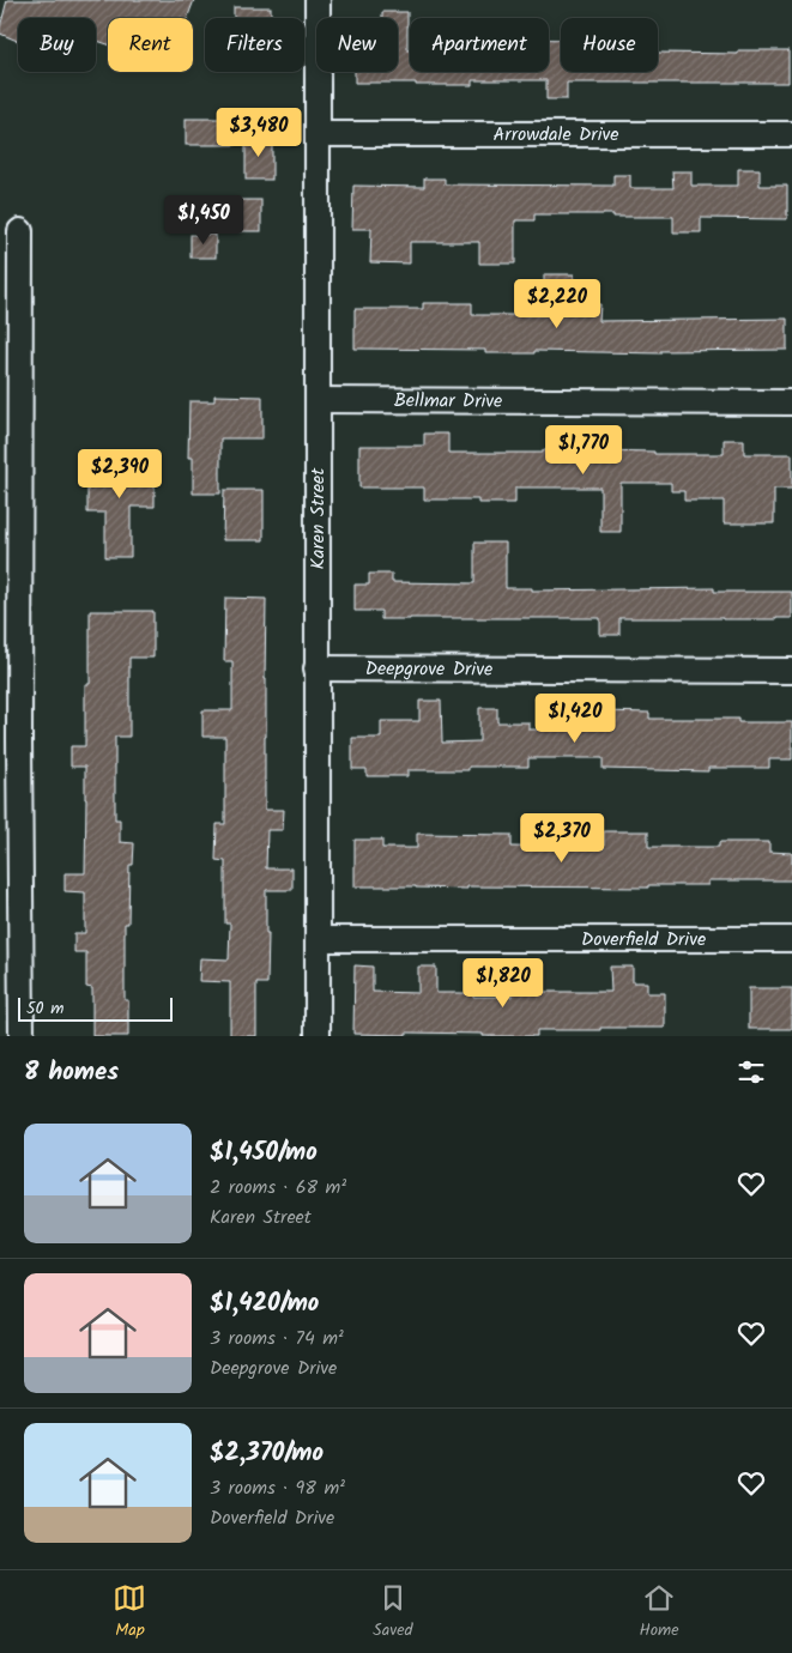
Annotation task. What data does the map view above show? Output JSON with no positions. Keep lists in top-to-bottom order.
{
  "streets": {
    "street": [
      "Arrowdale Drive",
      "Bellmar Drive",
      "Karen Street",
      "Deepgrove Drive",
      "Doverfield Drive"
    ]
  },
  "crossings": [
    ["Arrowdale Drive", "Karen Street"],
    ["Bellmar Drive", "Karen Street"],
    ["Karen Street", "Deepgrove Drive"],
    ["Karen Street", "Doverfield Drive"]
  ],
  "scale_bar": "50 m",
  "page": {
    "chip": [
      "Buy",
      "Rent",
      "Filters",
      "New",
      "Apartment",
      "House"
    ],
    "price": [
      "$3,480",
      "$1,450",
      "$2,220",
      "$1,770",
      "$2,390",
      "$1,420",
      "$2,370",
      "$1,820"
    ],
    "scale": "50 m",
    "heading": "8 homes",
    "list": [
      {
        "name": "$1,450/mo",
        "note": "2 rooms · 68 m² · Karen Street"
      },
      {
        "name": "$1,420/mo",
        "note": "3 rooms · 74 m² · Deepgrove Drive"
      },
      {
        "name": "$2,370/mo",
        "note": "3 rooms · 98 m² · Doverfield Drive"
      }
    ],
    "tabs": ["Map", "Saved", "Home"]
  }
}
